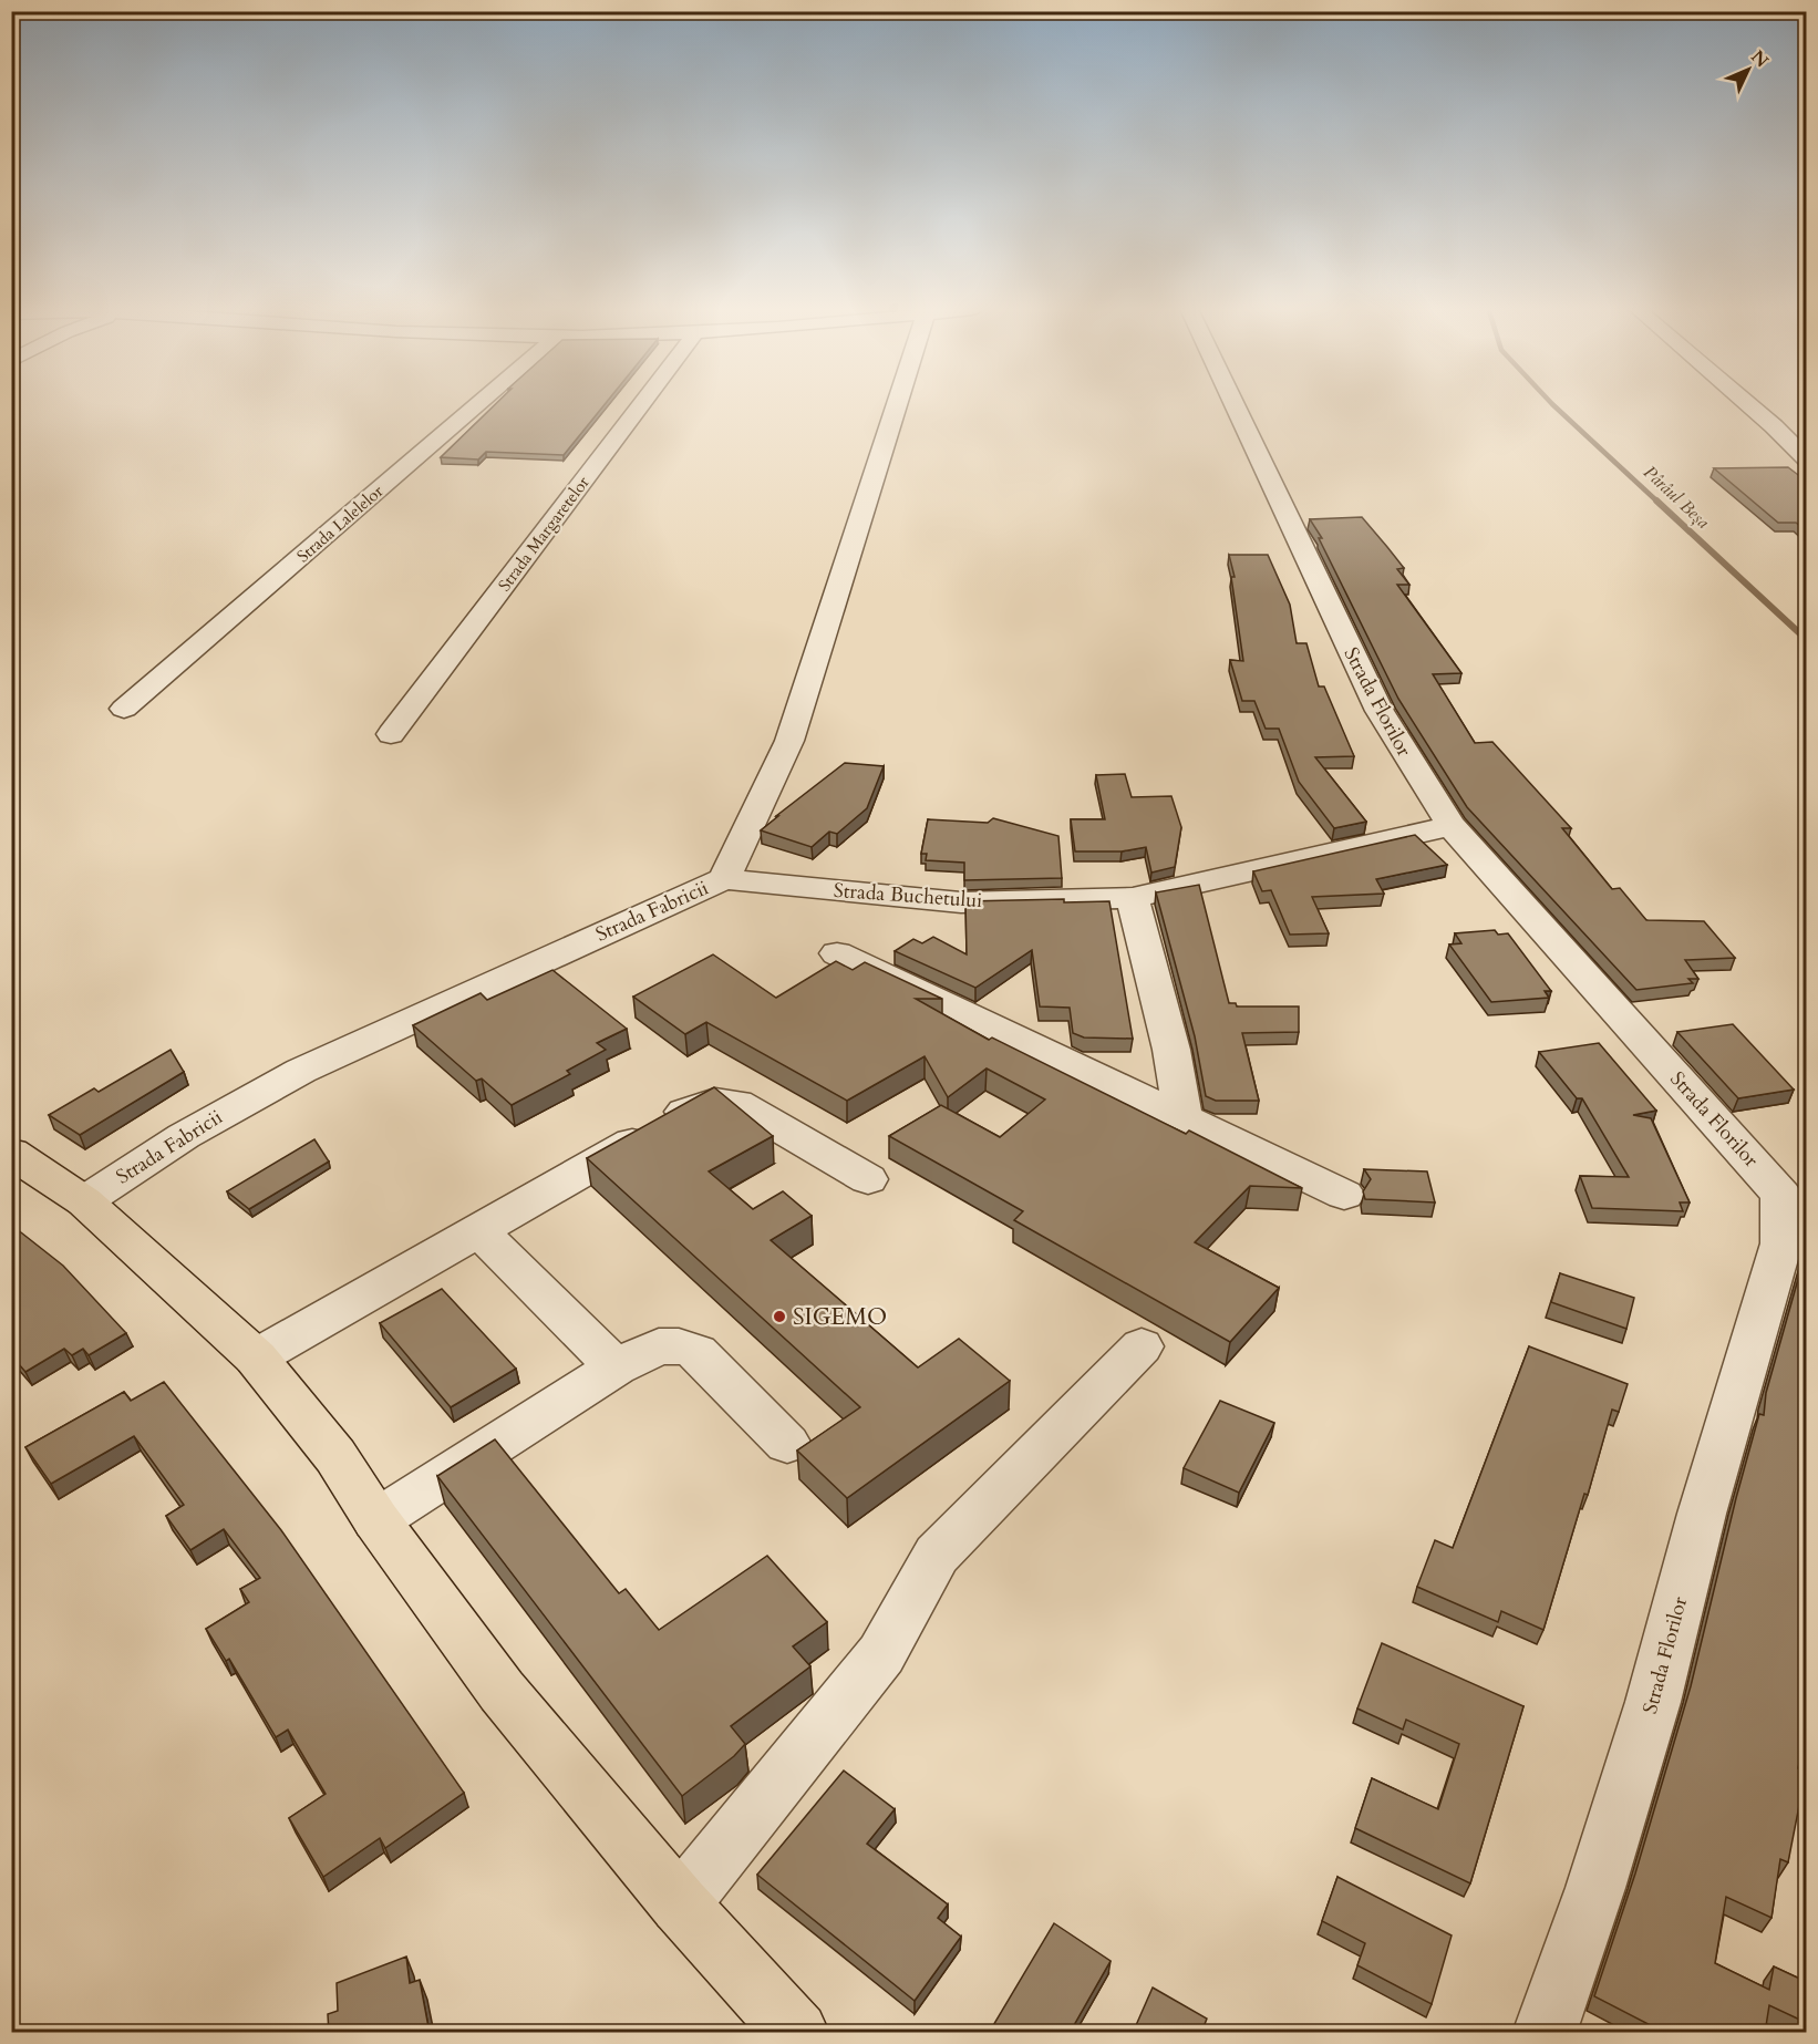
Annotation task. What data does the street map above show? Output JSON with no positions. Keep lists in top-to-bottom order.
{
  "streets": {
    "street": [
      "Strada Lalelelor",
      "Strada Margaretelor",
      "Strada Florilor",
      "Strada Buchetului",
      "Strada Fabricii"
    ]
  },
  "crossings": [
    ["Strada Florilor", "Strada Buchetului"],
    ["Strada Buchetului", "Strada Fabricii"]
  ],
  "water": ["Pârâul Beșa"],
  "places": ["SIGEMO"],
  "north": "top right"
}
